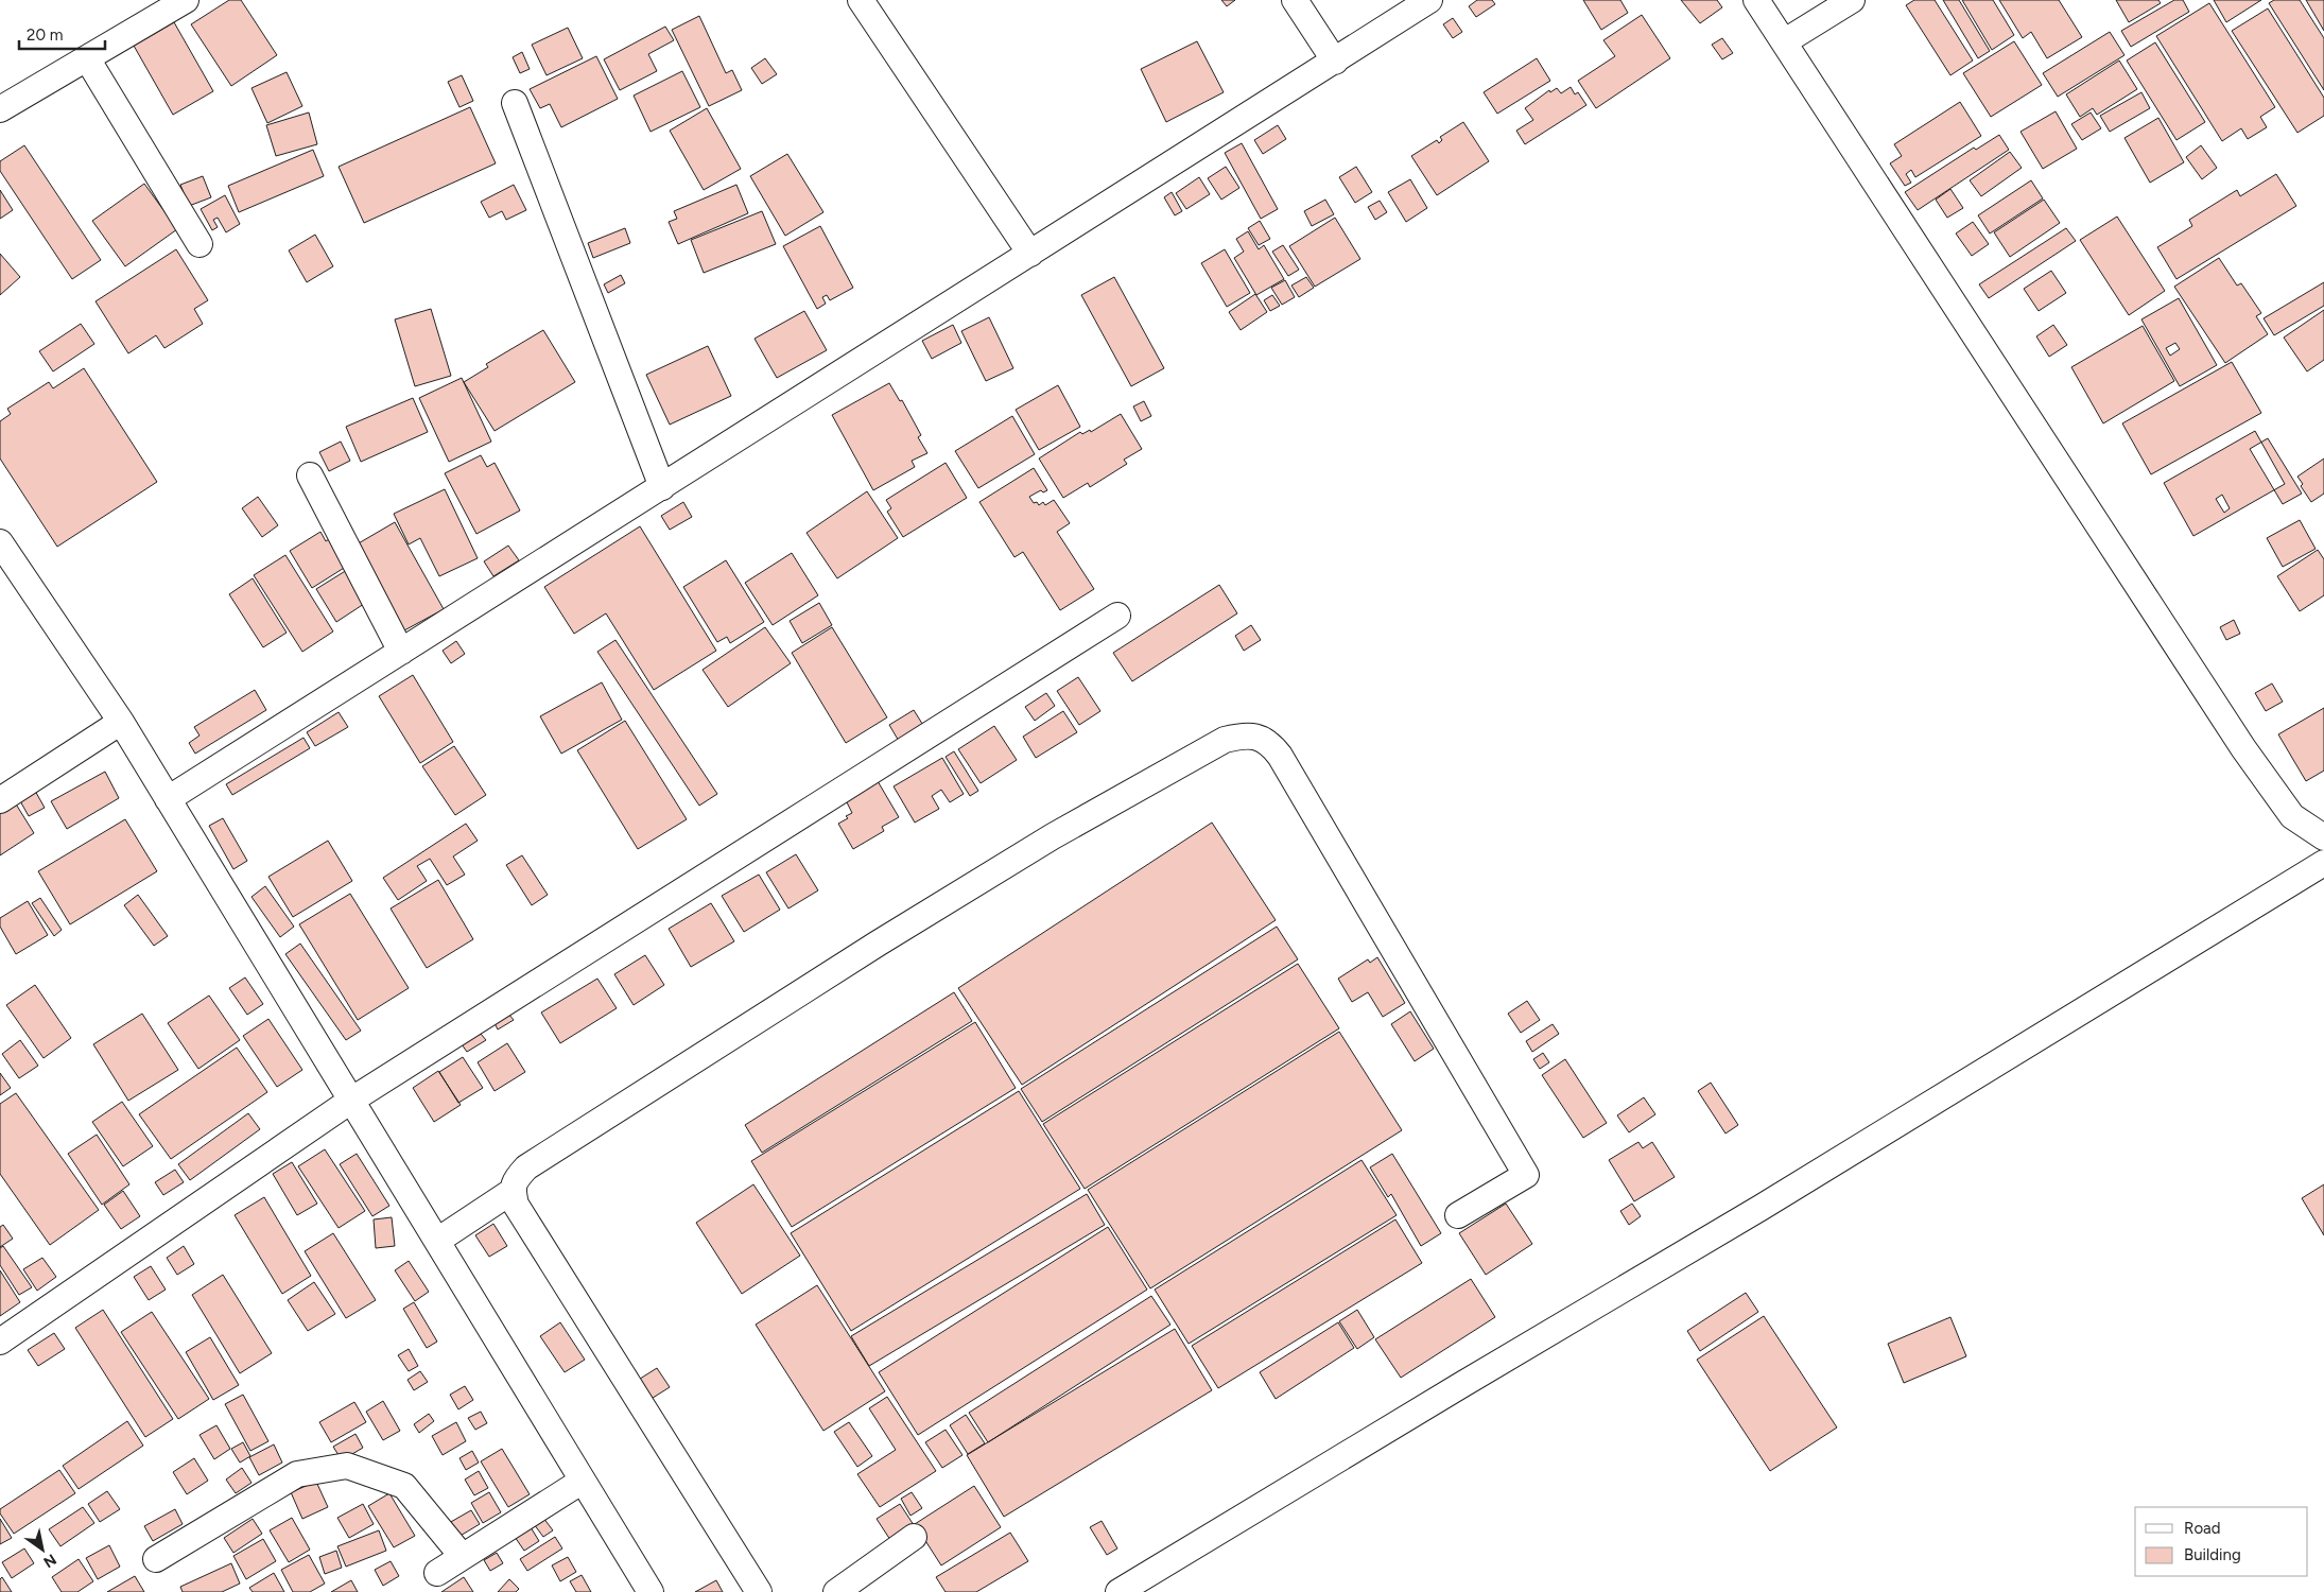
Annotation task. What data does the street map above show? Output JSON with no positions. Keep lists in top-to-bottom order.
{
  "legend": ["Road", "Building"],
  "scale_bar": "20 m",
  "north": "bottom right"
}
